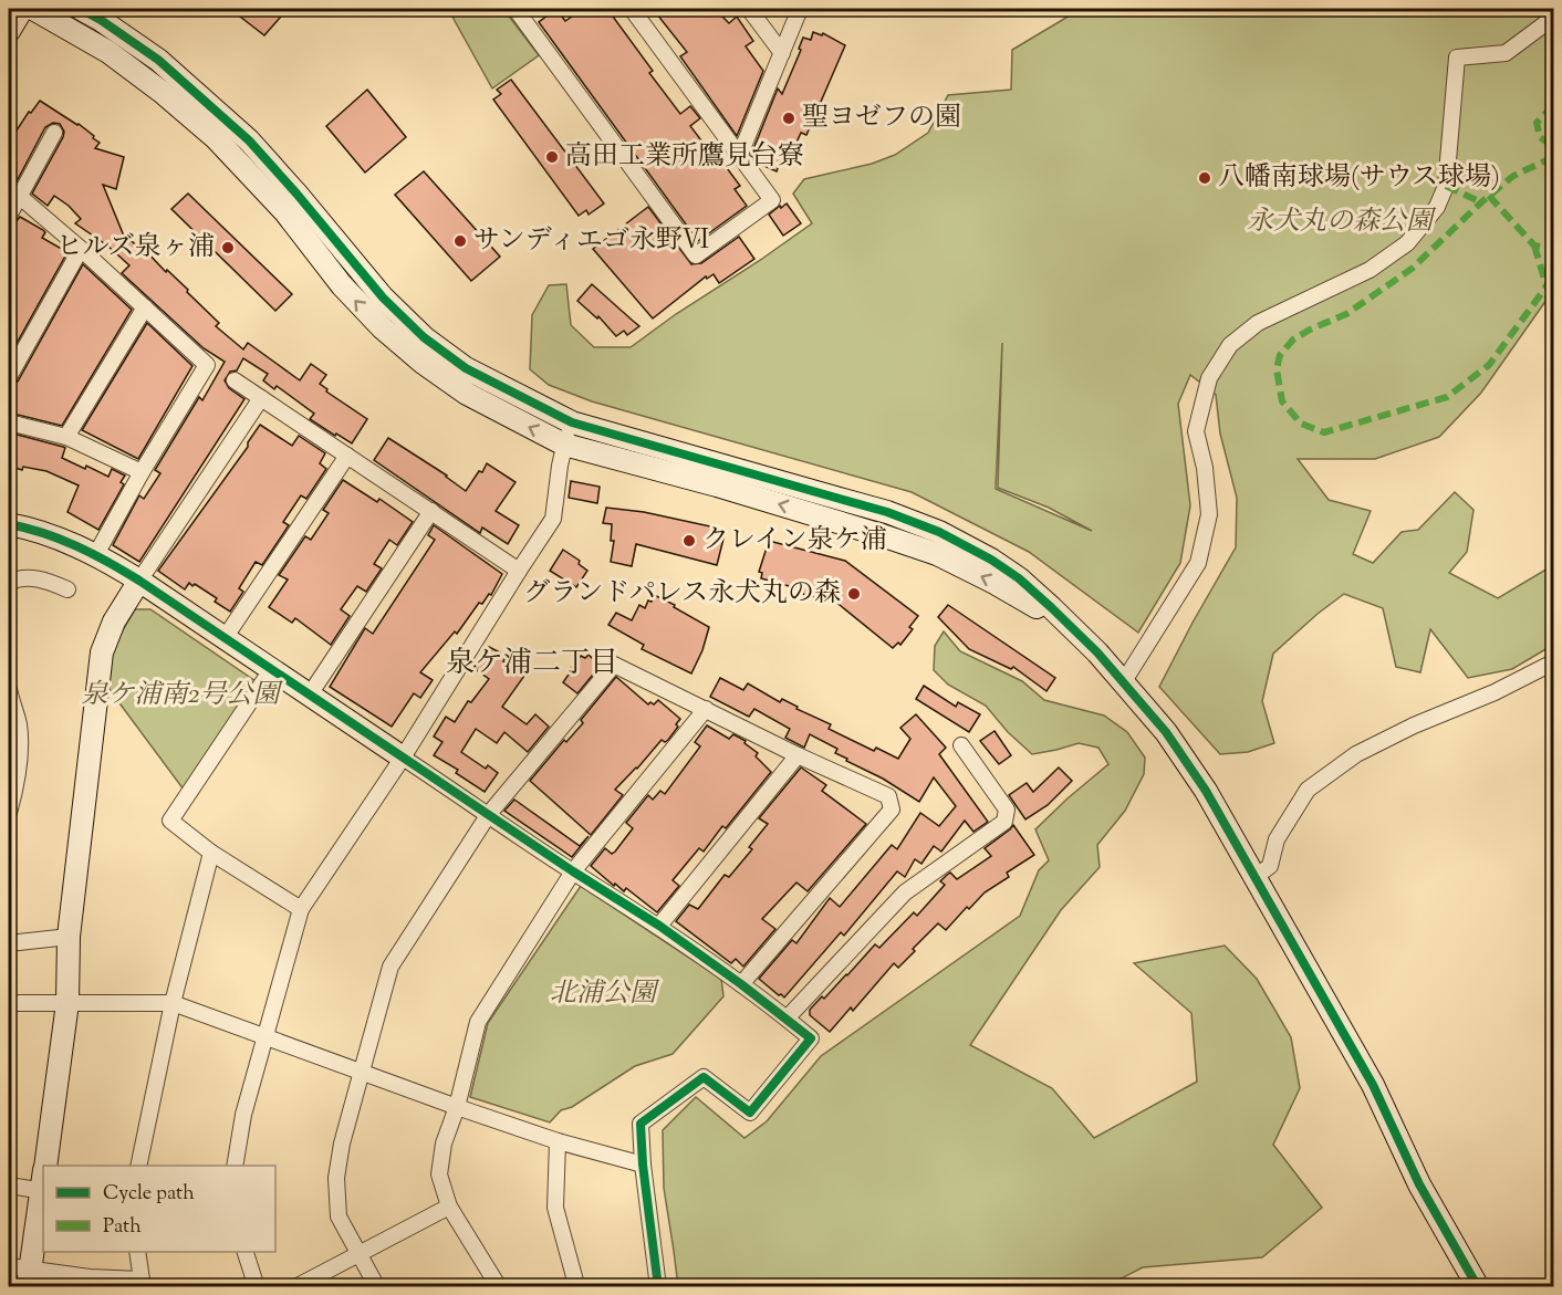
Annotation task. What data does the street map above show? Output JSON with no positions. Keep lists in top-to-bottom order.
{
  "districts": ["泉ケ浦二丁目"],
  "parks": ["永犬丸の森公園", "泉ケ浦南2号公園", "北浦公園"],
  "places": [
    "聖ヨゼフの園",
    "高田工業所鷹見台寮",
    "八幡南球場(サウス球場)",
    "サンディエゴ永野Ⅵ",
    "ヒルズ泉ヶ浦",
    "クレイン泉ケ浦",
    "グランドパレス永犬丸の森"
  ],
  "legend": ["Cycle path", "Path"]
}
